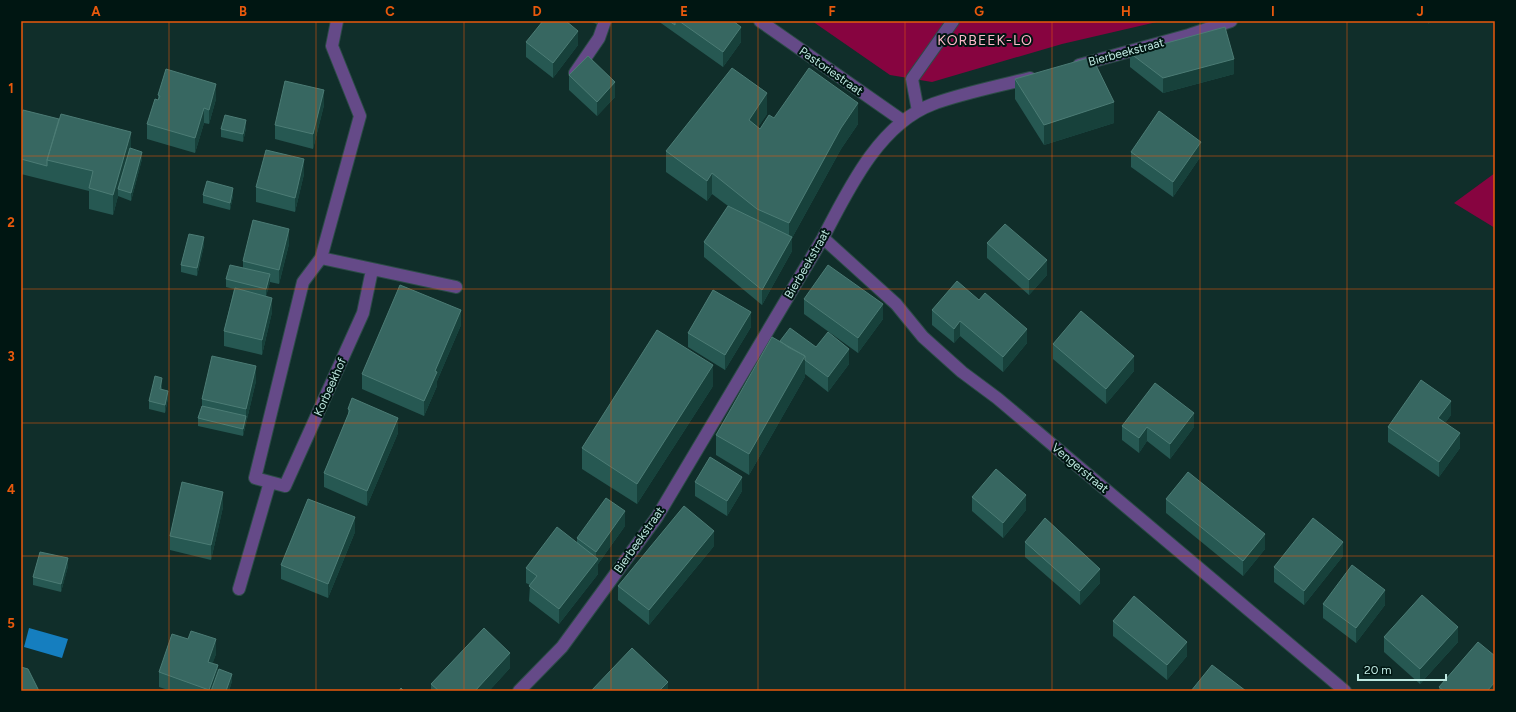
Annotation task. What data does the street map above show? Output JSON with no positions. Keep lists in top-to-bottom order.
{
  "streets": {
    "street": [
      "Bierbeekstraat",
      "Pastoriestraat",
      "Korbeekhof",
      "Vengerstraat"
    ]
  },
  "crossings": [
    ["Bierbeekstraat", "Pastoriestraat"],
    ["Bierbeekstraat", "Vengerstraat"]
  ],
  "districts": ["KORBEEK-LO"],
  "scale_bar": "20 m",
  "grid": {
    "columns": [
      "A",
      "B",
      "C",
      "D",
      "E",
      "F",
      "G",
      "H",
      "I",
      "J"
    ],
    "rows": [
      "1",
      "2",
      "3",
      "4",
      "5"
    ]
  }
}
